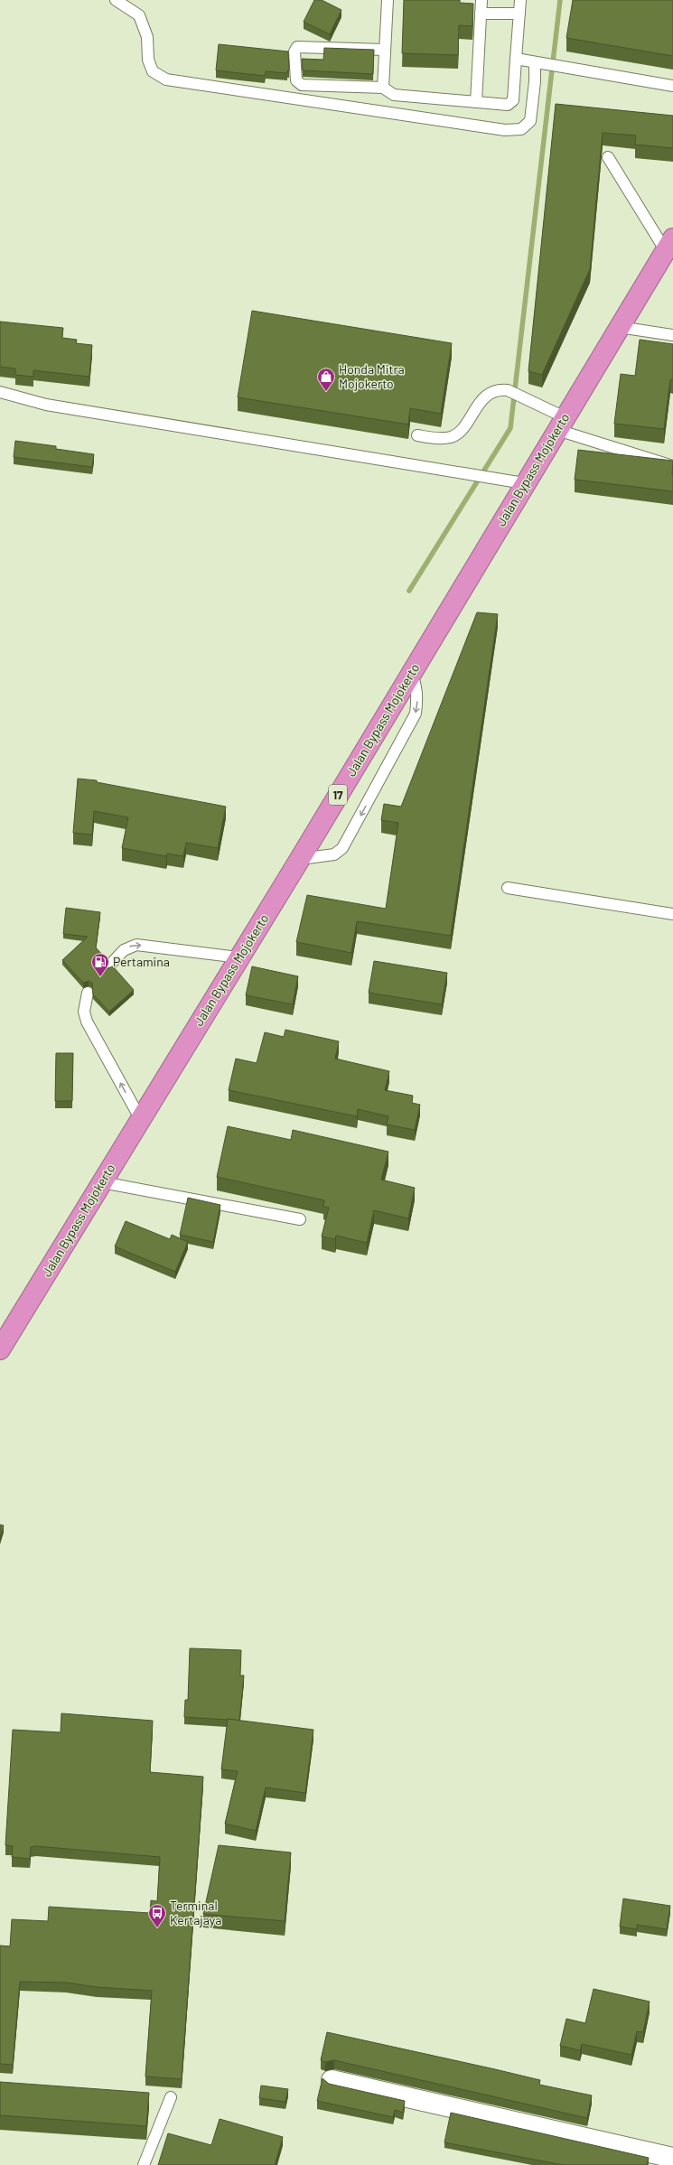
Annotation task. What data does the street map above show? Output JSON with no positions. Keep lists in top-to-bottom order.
{
  "streets": {
    "highway": ["Jalan Bypass Mojokerto", "17"]
  },
  "places": {
    "shop": ["Honda Mitra Mojokerto"],
    "fuel station": ["Pertamina"],
    "bus stop": ["Terminal Kertajaya"]
  }
}
